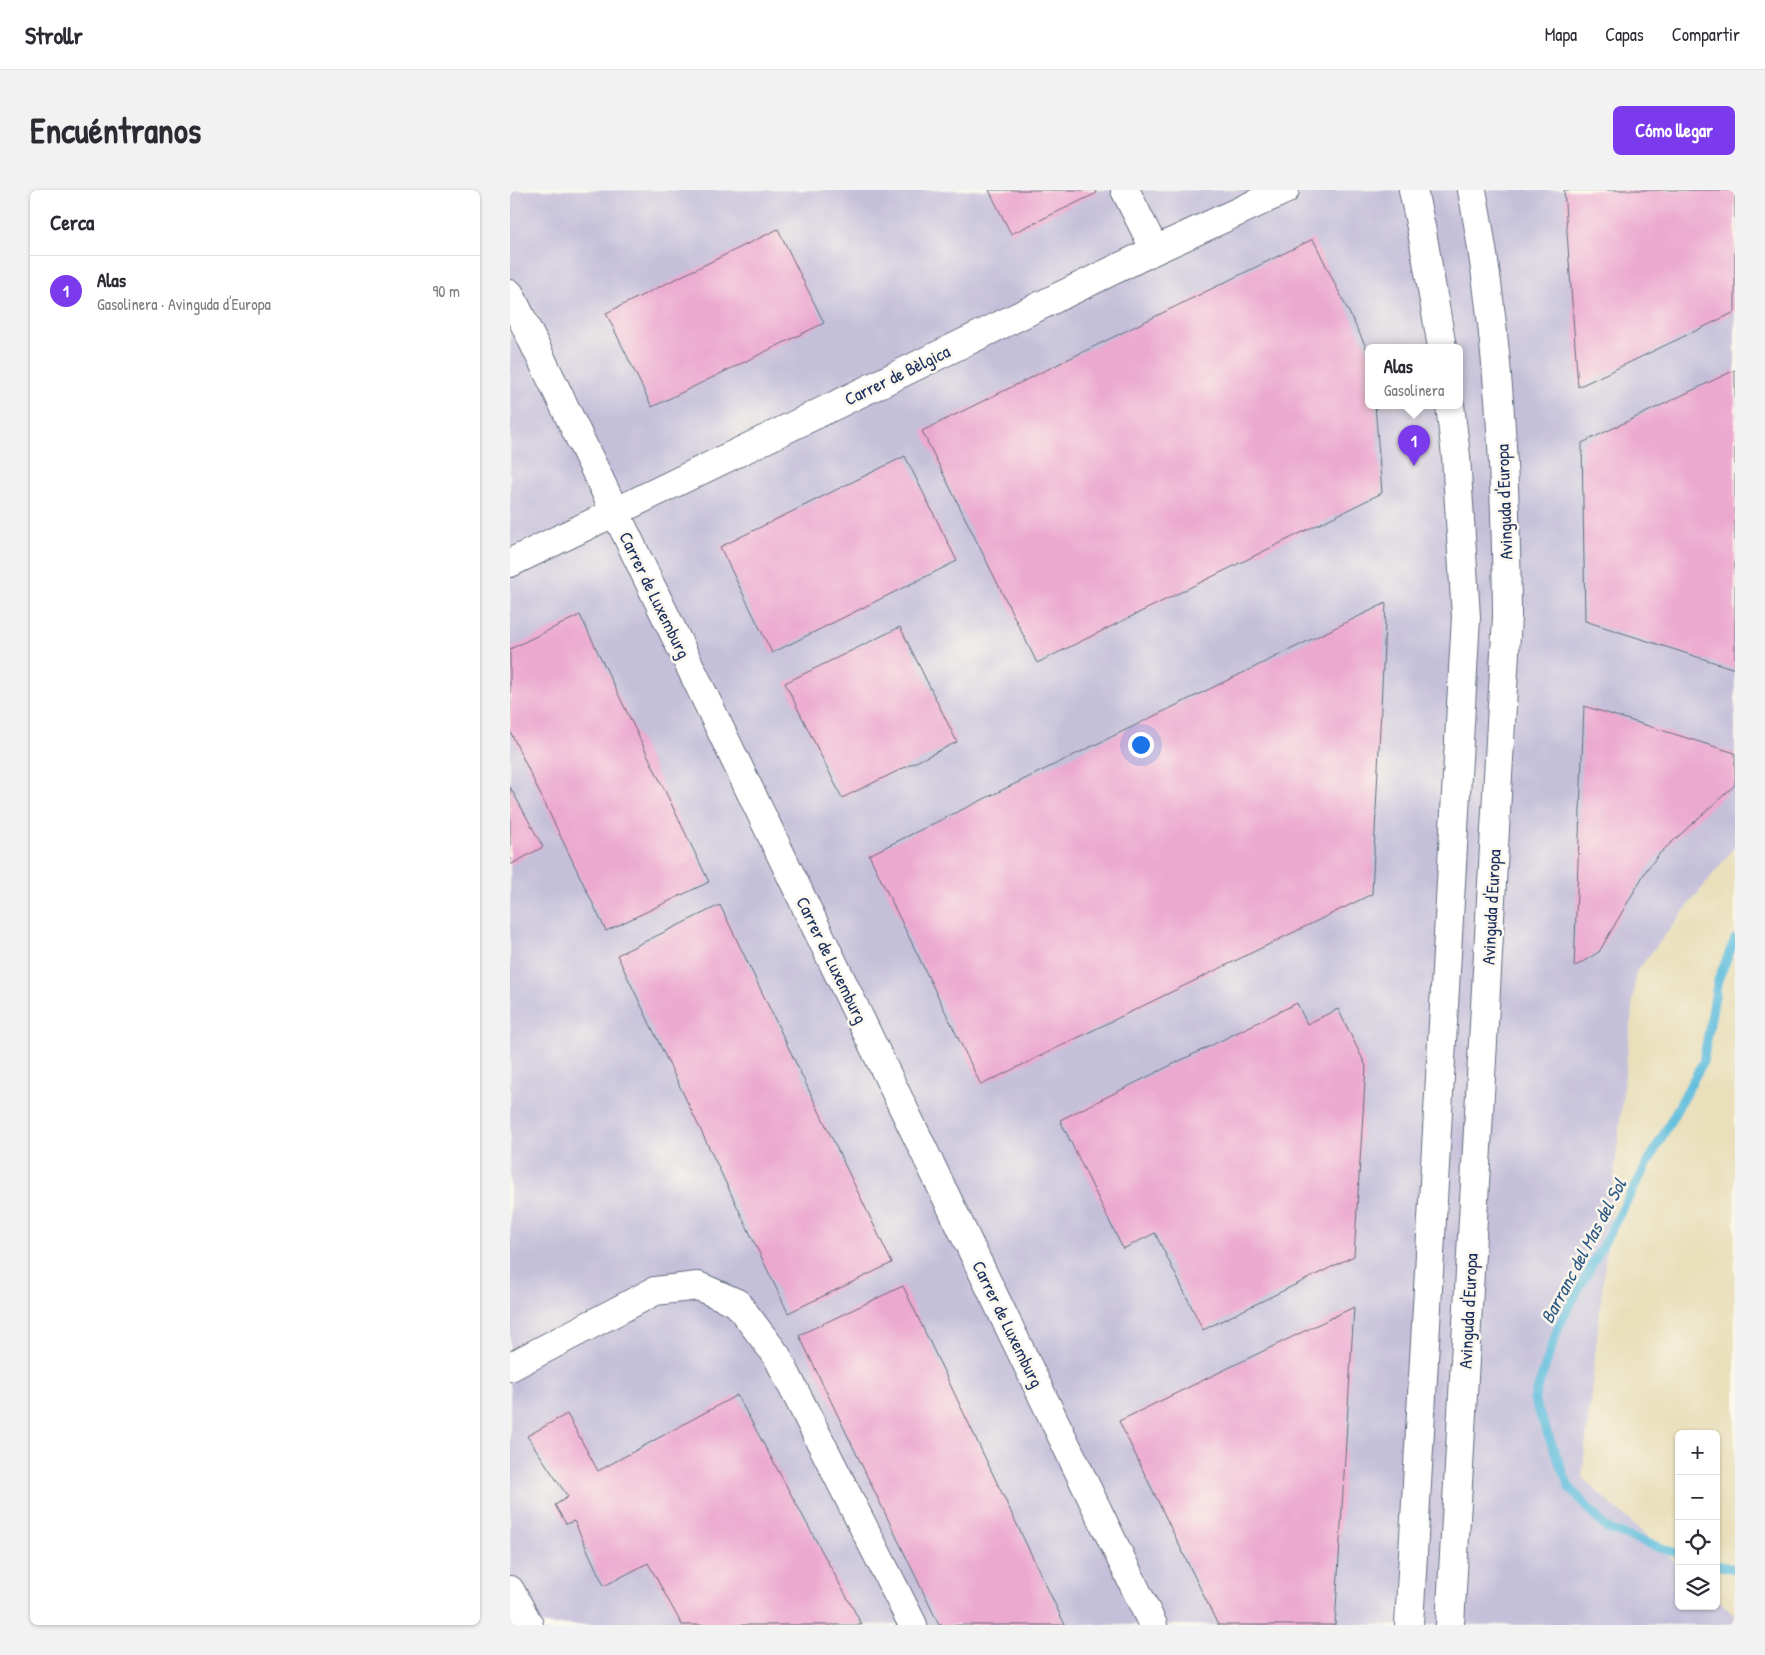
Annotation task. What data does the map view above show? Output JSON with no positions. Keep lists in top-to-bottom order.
{
  "streets": {
    "street": ["Carrer de Bèlgica", "Avinguda d'Europa", "Carrer de Luxemburg"]
  },
  "crossings": [
    ["Carrer de Bèlgica", "Carrer de Luxemburg"]
  ],
  "water": ["Barranc del Mas del Sol"],
  "page": {
    "header": "Strollr",
    "nav": ["Mapa", "Capas", "Compartir"],
    "buttons": "Cómo llegar",
    "title": "Encuéntranos",
    "heading": "Cerca",
    "list": [
      {
        "mark": "1",
        "name": "Alas",
        "note": "Gasolinera · Avinguda d'Europa",
        "value": "90 m"
      }
    ],
    "popup": ["Alas", "Gasolinera"],
    "pins": "1",
    "map_buttons": ["+", "−"]
  }
}
